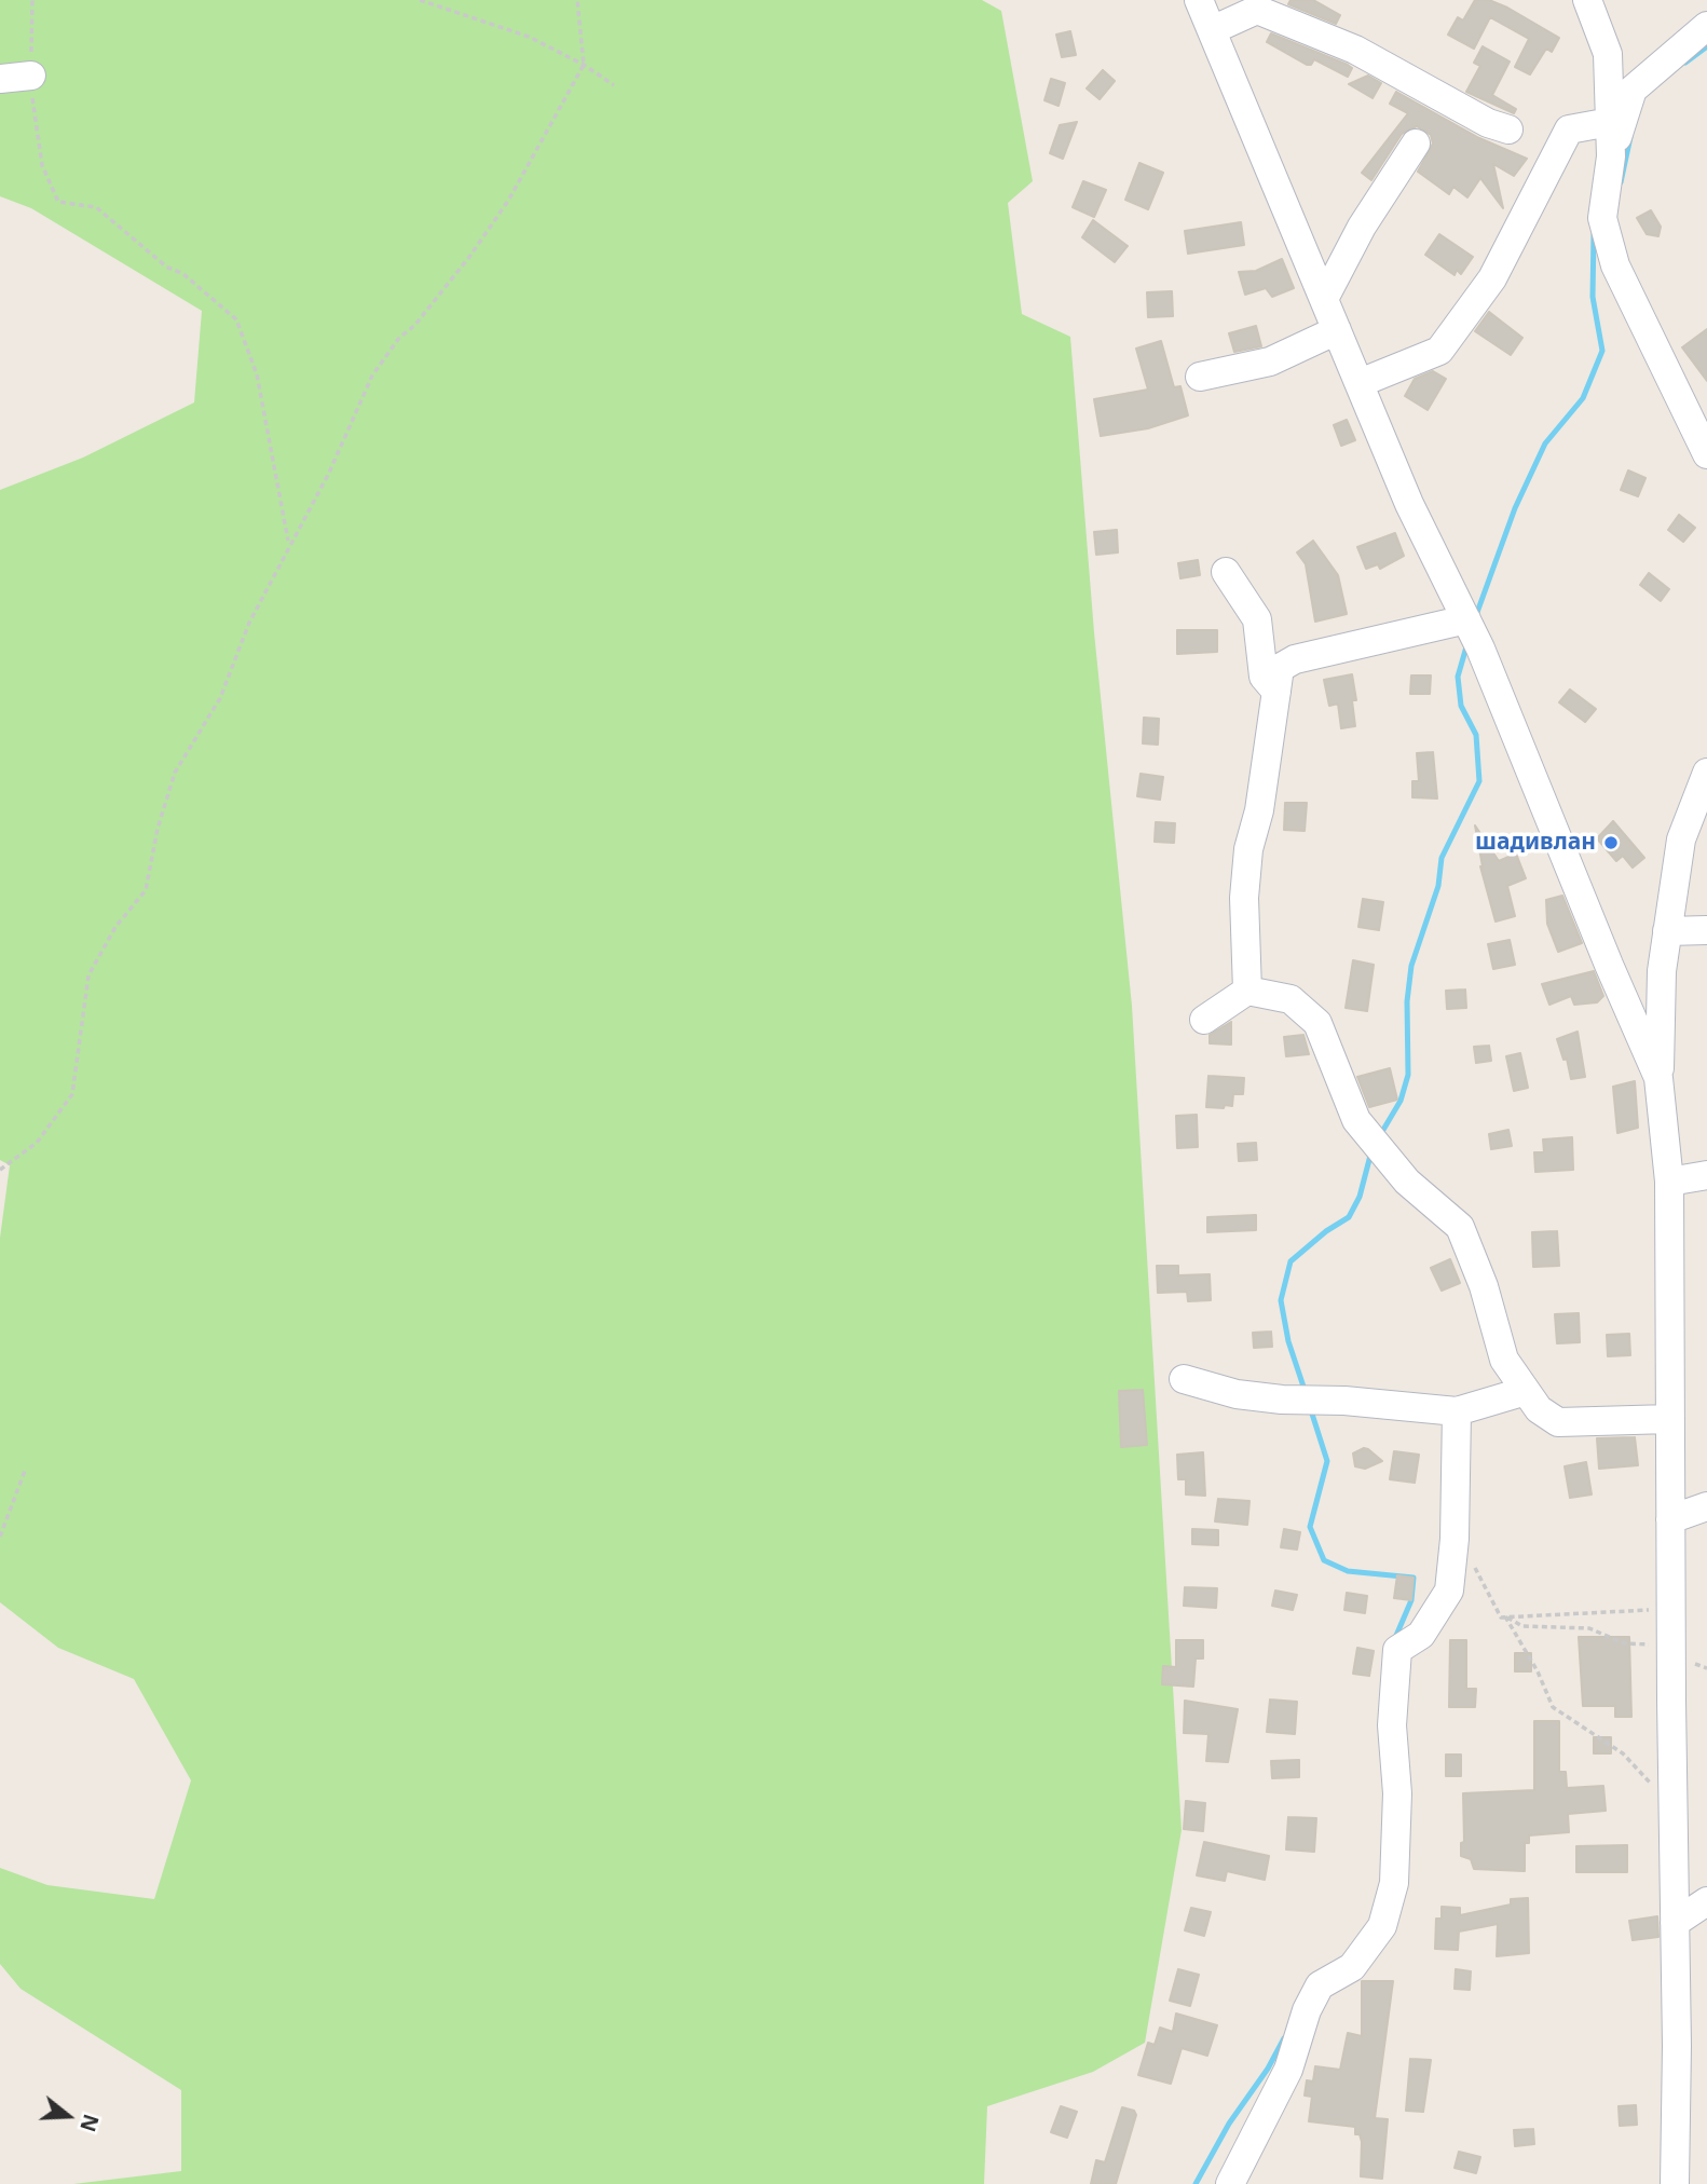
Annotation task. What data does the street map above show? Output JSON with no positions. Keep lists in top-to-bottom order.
{
  "places": ["шадивлан"],
  "north": "right"
}
